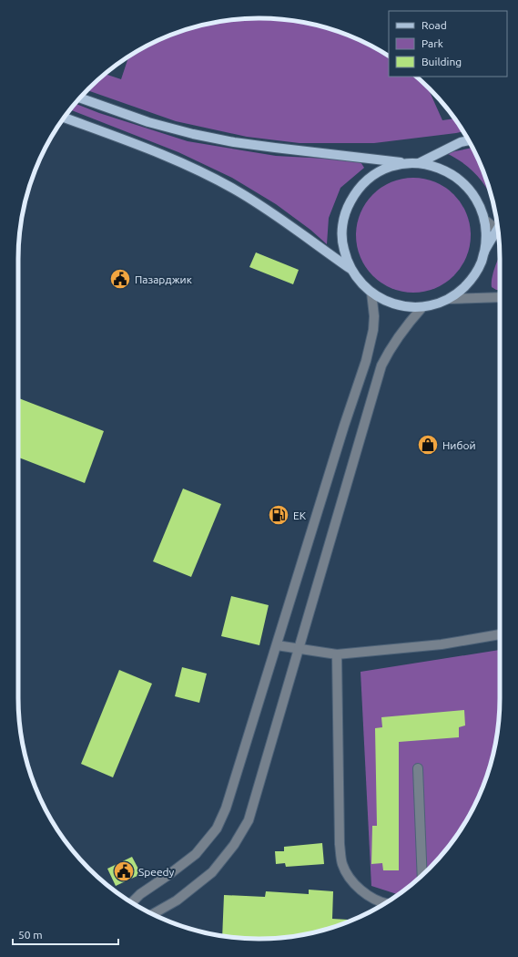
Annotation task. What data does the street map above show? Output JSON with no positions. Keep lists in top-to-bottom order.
{
  "places": {
    "public building": ["Пазарджик", "Speedy"],
    "shop": ["Нибой"],
    "fuel station": ["ЕК"]
  },
  "legend": ["Road", "Park", "Building"],
  "scale_bar": "50 m"
}
